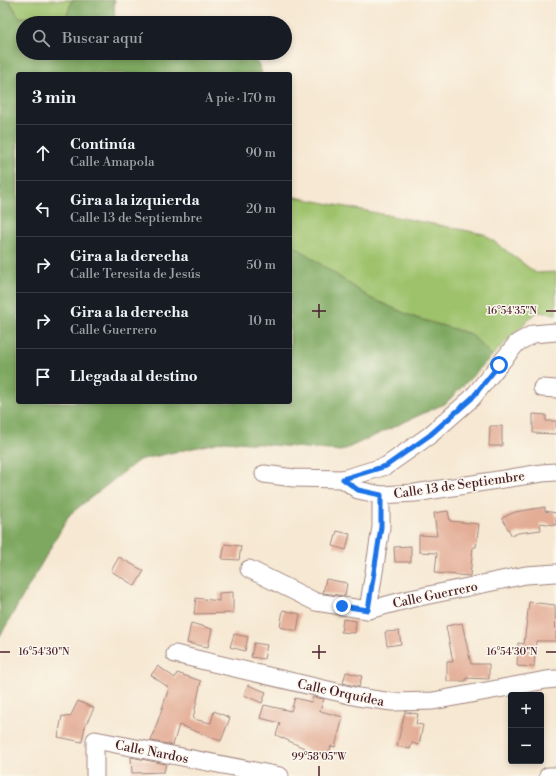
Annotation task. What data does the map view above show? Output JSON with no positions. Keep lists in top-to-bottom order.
{
  "streets": {
    "street": [
      "Calle 13 de Septiembre",
      "Calle Guerrero",
      "Calle Orquídea",
      "Calle Nardos"
    ]
  },
  "page": {
    "search": "Buscar aquí",
    "heading": ["3 min", "A pie · 170 m"],
    "list": [
      ["Continúa", "Calle Amapola", "90 m"],
      ["Gira a la izquierda", "Calle 13 de Septiembre", "20 m"],
      ["Gira a la derecha", "Calle Teresita de Jesús", "50 m"],
      ["Gira a la derecha", "Calle Guerrero", "10 m"],
      "Llegada al destino"
    ],
    "map_buttons": ["+", "−"]
  },
  "coordinates": ["16°54'35\"N", "16°54'30\"N", "99°58'05\"W"]
}
